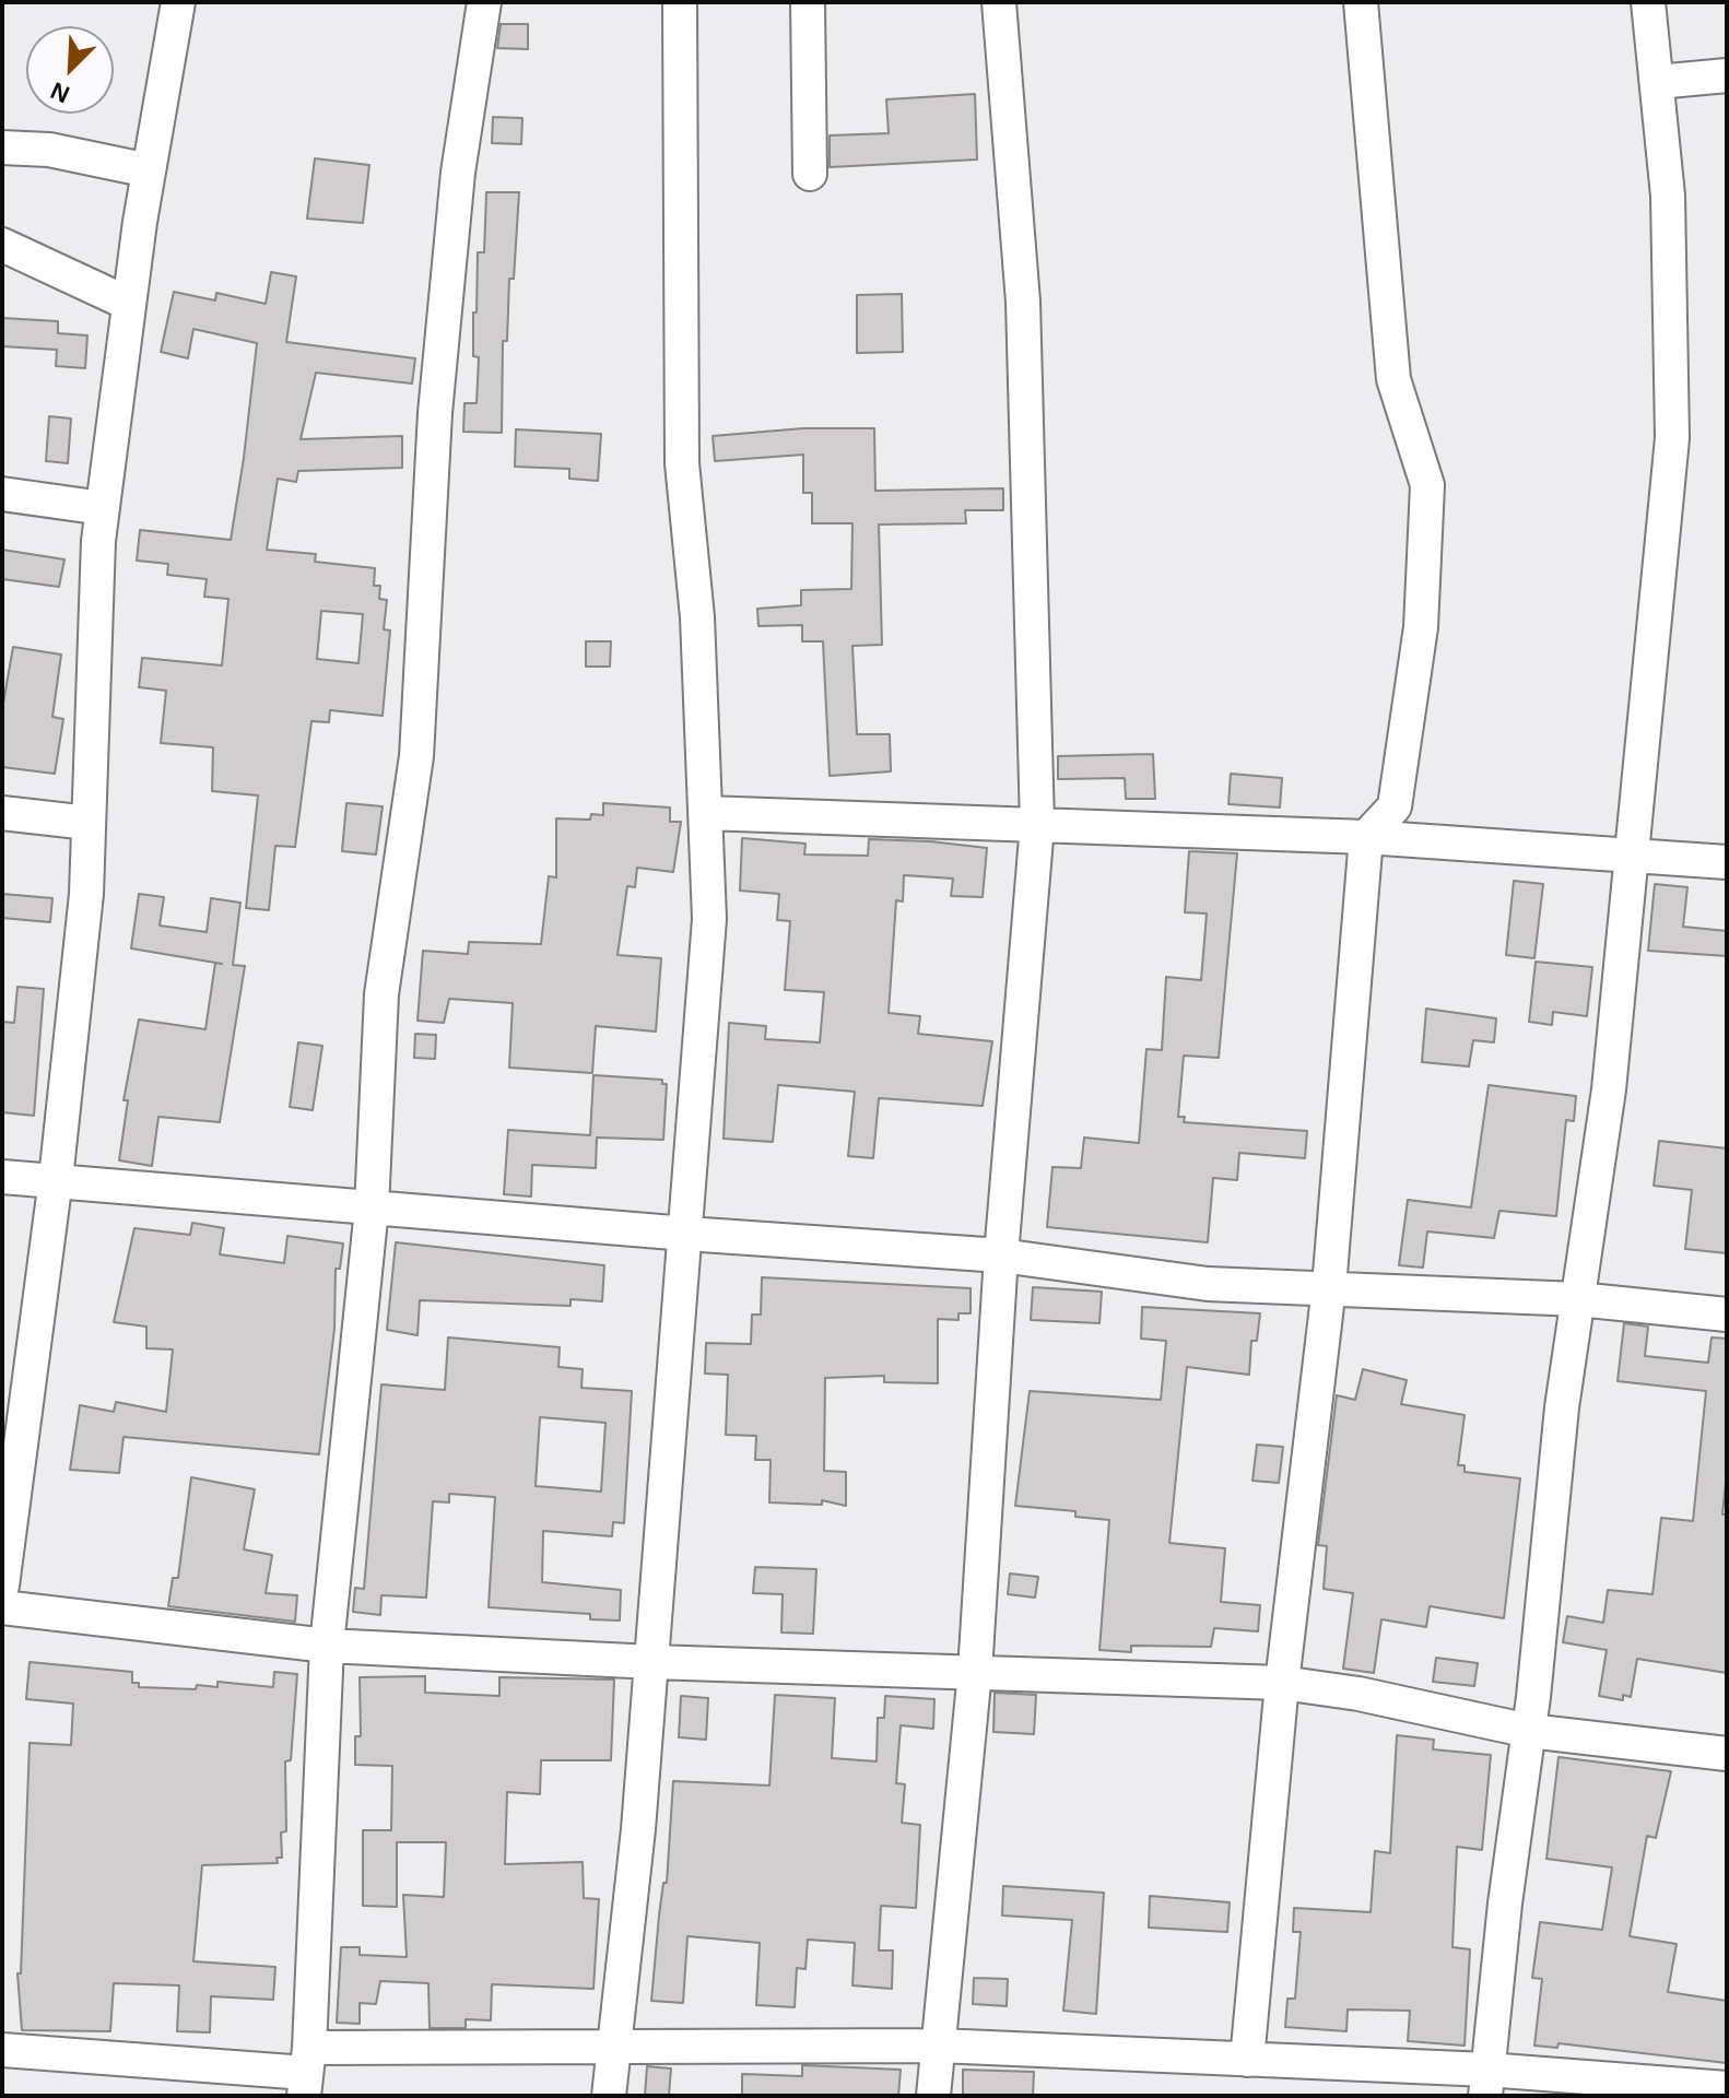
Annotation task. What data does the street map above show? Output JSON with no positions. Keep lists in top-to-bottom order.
{
  "north": "bottom left"
}
